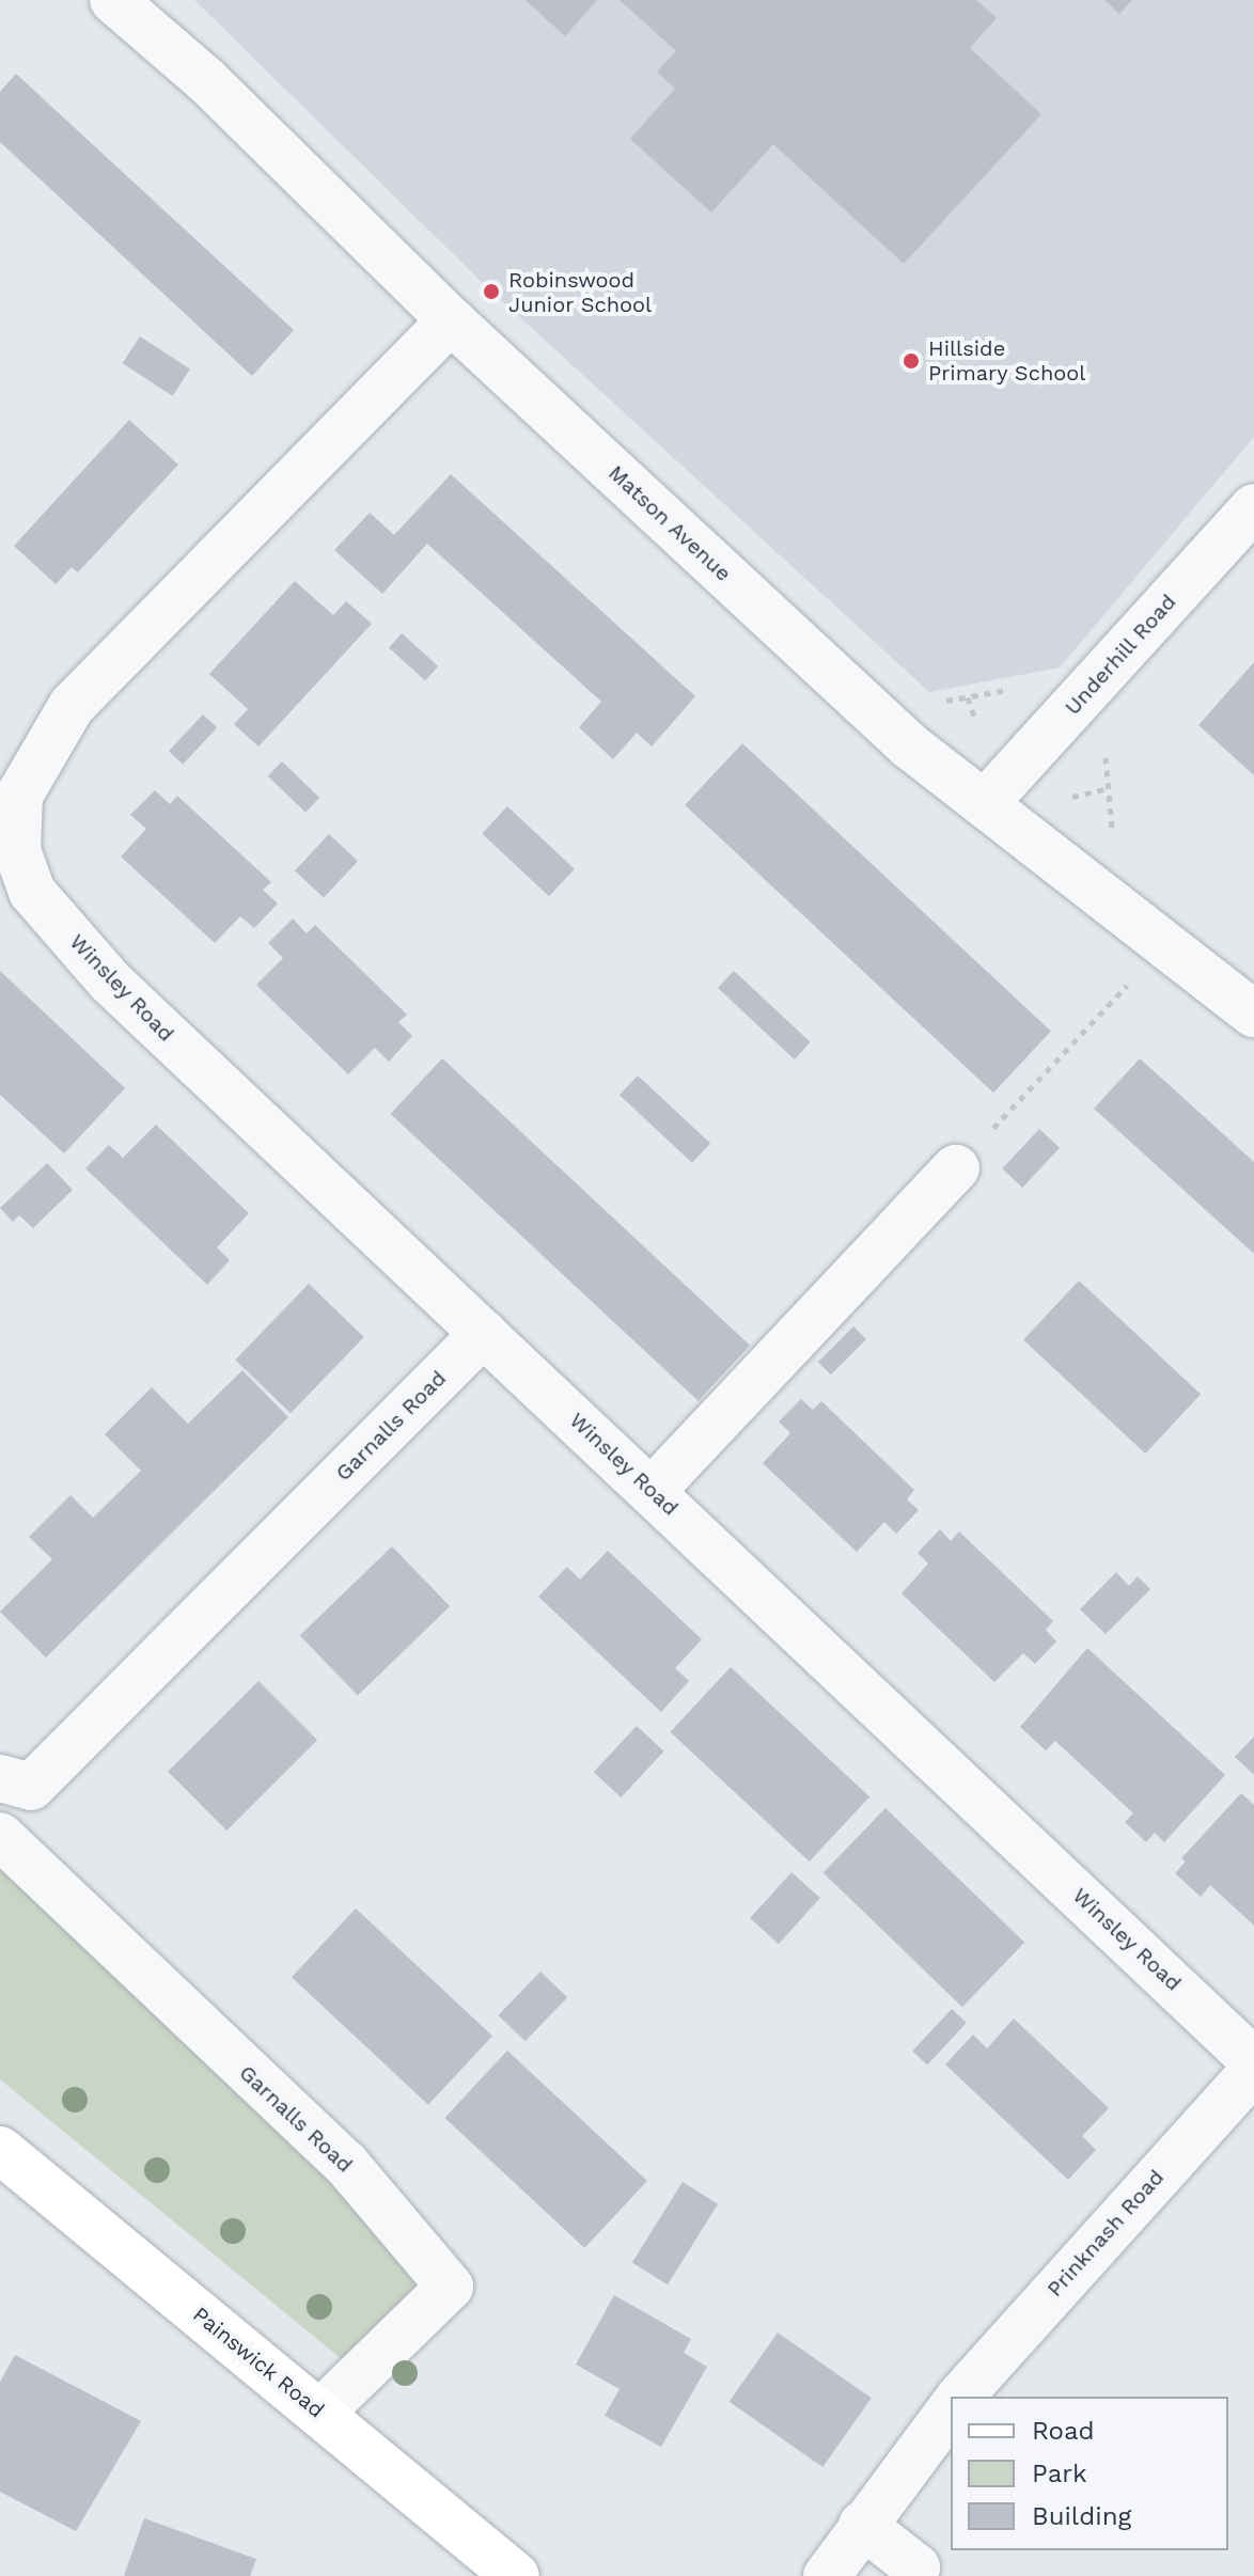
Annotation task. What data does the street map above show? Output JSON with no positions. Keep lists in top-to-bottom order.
{
  "streets": {
    "main road": ["Painswick Road"],
    "street": [
      "Matson Avenue",
      "Underhill Road",
      "Winsley Road",
      "Garnalls Road",
      "Prinknash Road"
    ]
  },
  "crossings": [
    ["Matson Avenue", "Underhill Road"],
    ["Matson Avenue", "Winsley Road"],
    ["Winsley Road", "Garnalls Road"],
    ["Garnalls Road", "Painswick Road"]
  ],
  "places": ["Robinswood Junior School", "Hillside Primary School"],
  "legend": ["Road", "Park", "Building"]
}
